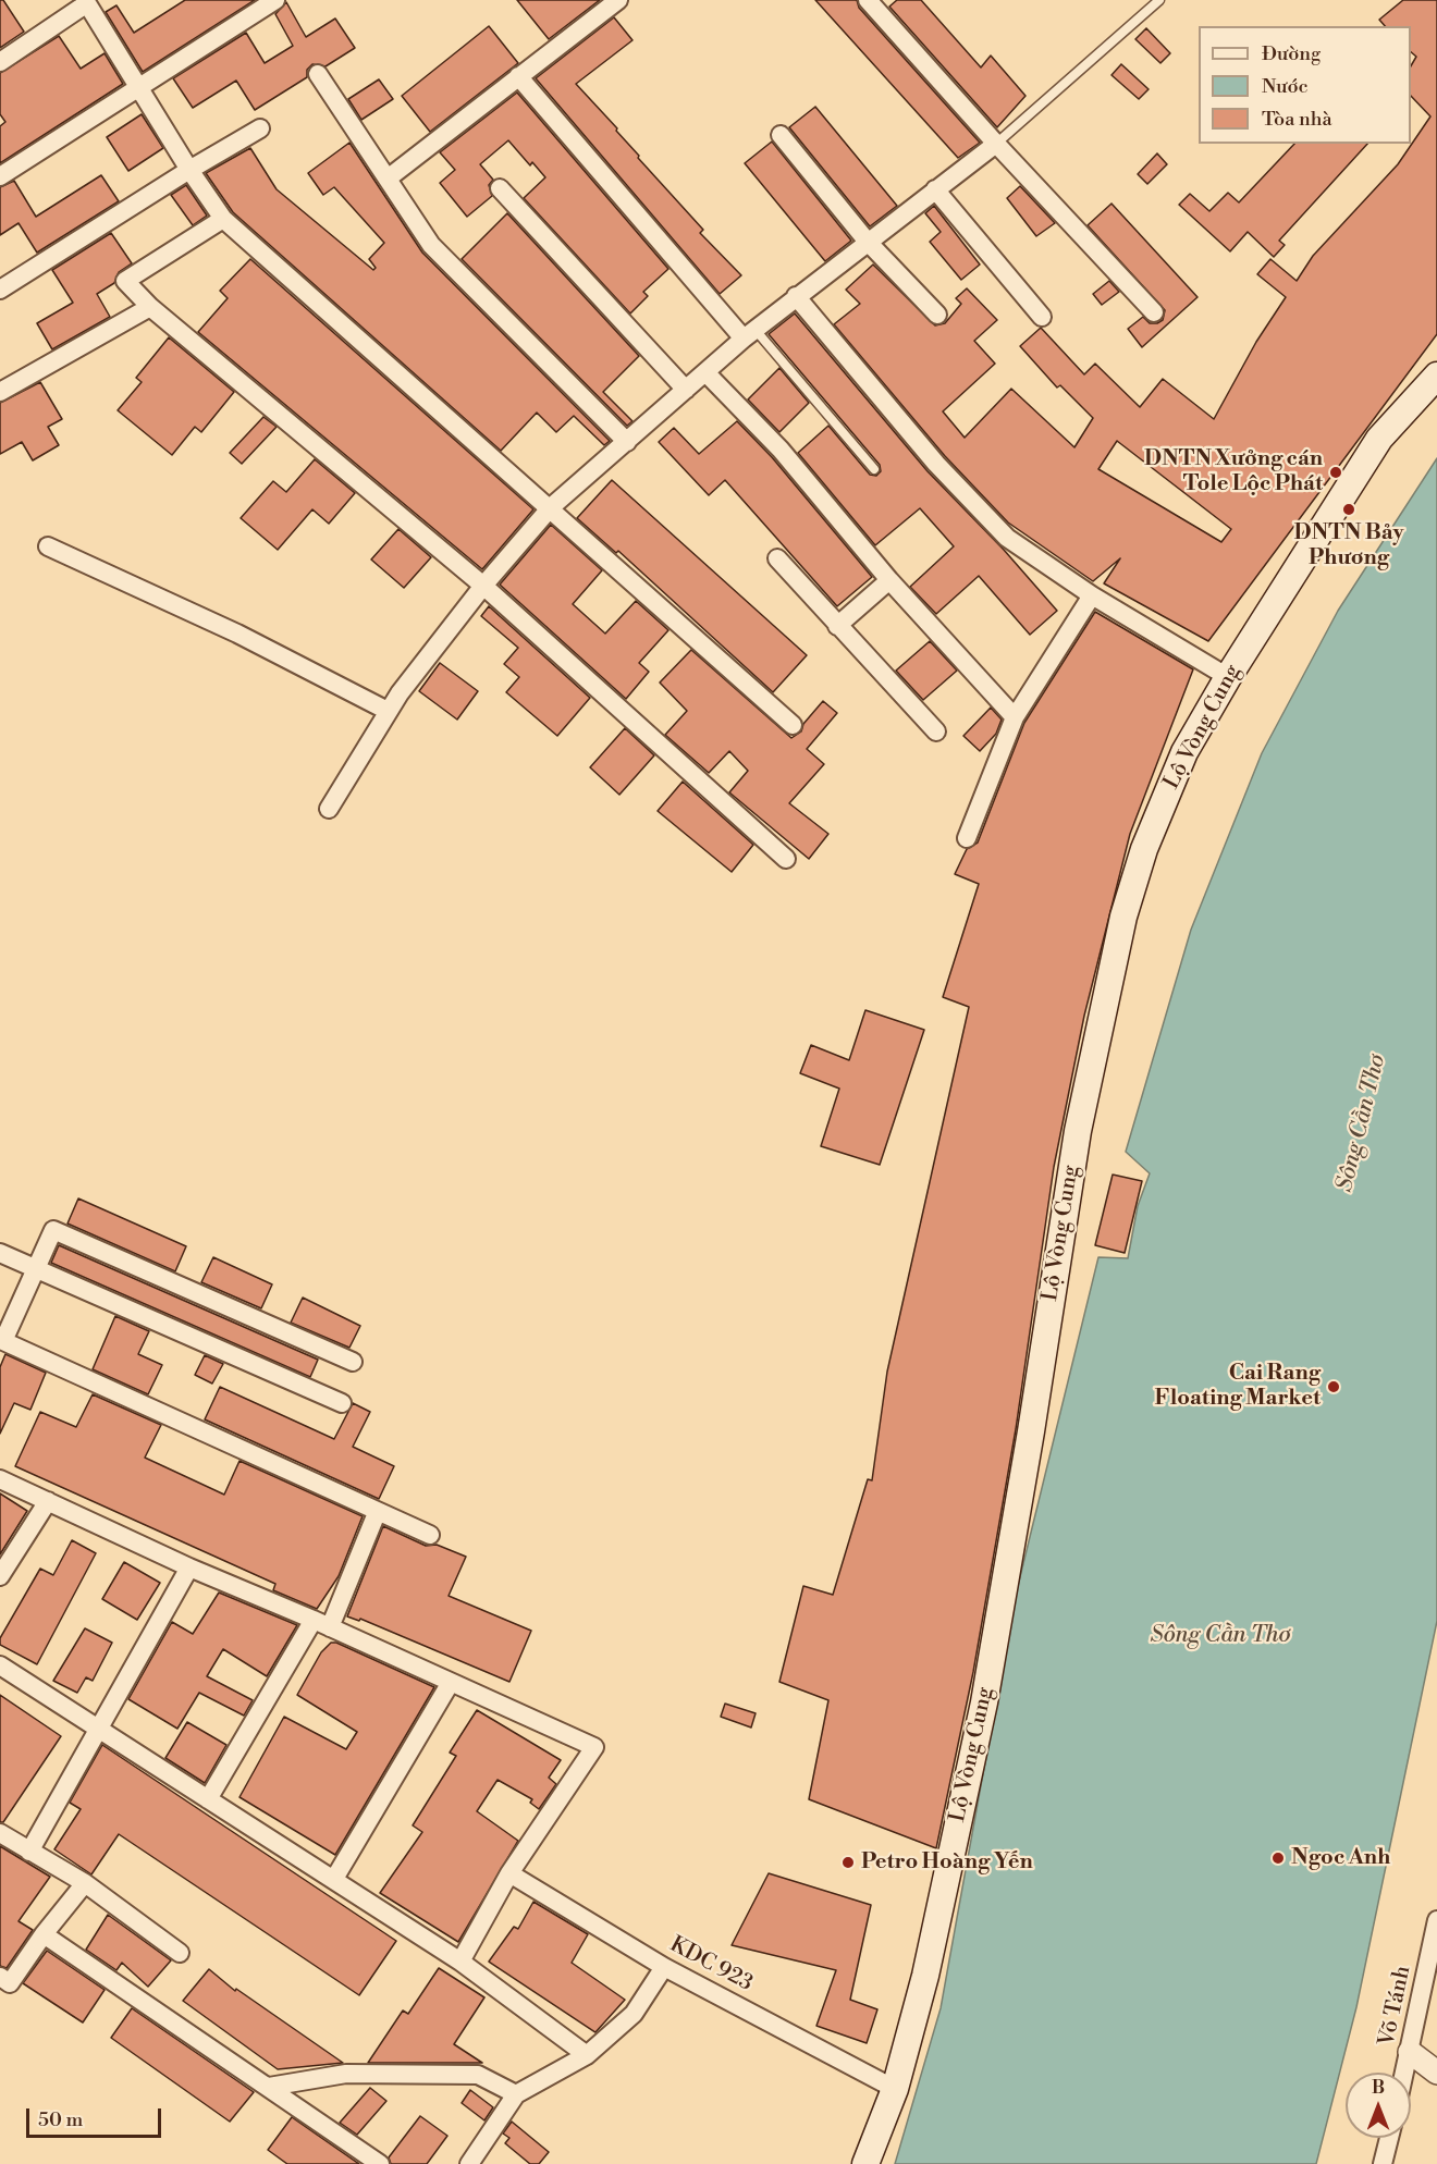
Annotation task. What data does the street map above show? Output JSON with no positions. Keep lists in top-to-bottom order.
{
  "streets": {
    "main road": ["Lộ Vòng Cung"],
    "street": ["KDC 923", "Võ Tánh"]
  },
  "crossings": [
    ["Lộ Vòng Cung", "KDC 923"]
  ],
  "water": ["Sông Cần Thơ"],
  "places": [
    "DNTN Xưởng cán Tole Lộc Phát",
    "DNTN Bảy Phương",
    "Cai Rang Floating Market",
    "Ngoc Anh",
    "Petro Hoàng Yến"
  ],
  "legend": ["Đường", "Nước", "Tòa nhà"],
  "scale_bar": "50 m",
  "north": "top"
}
